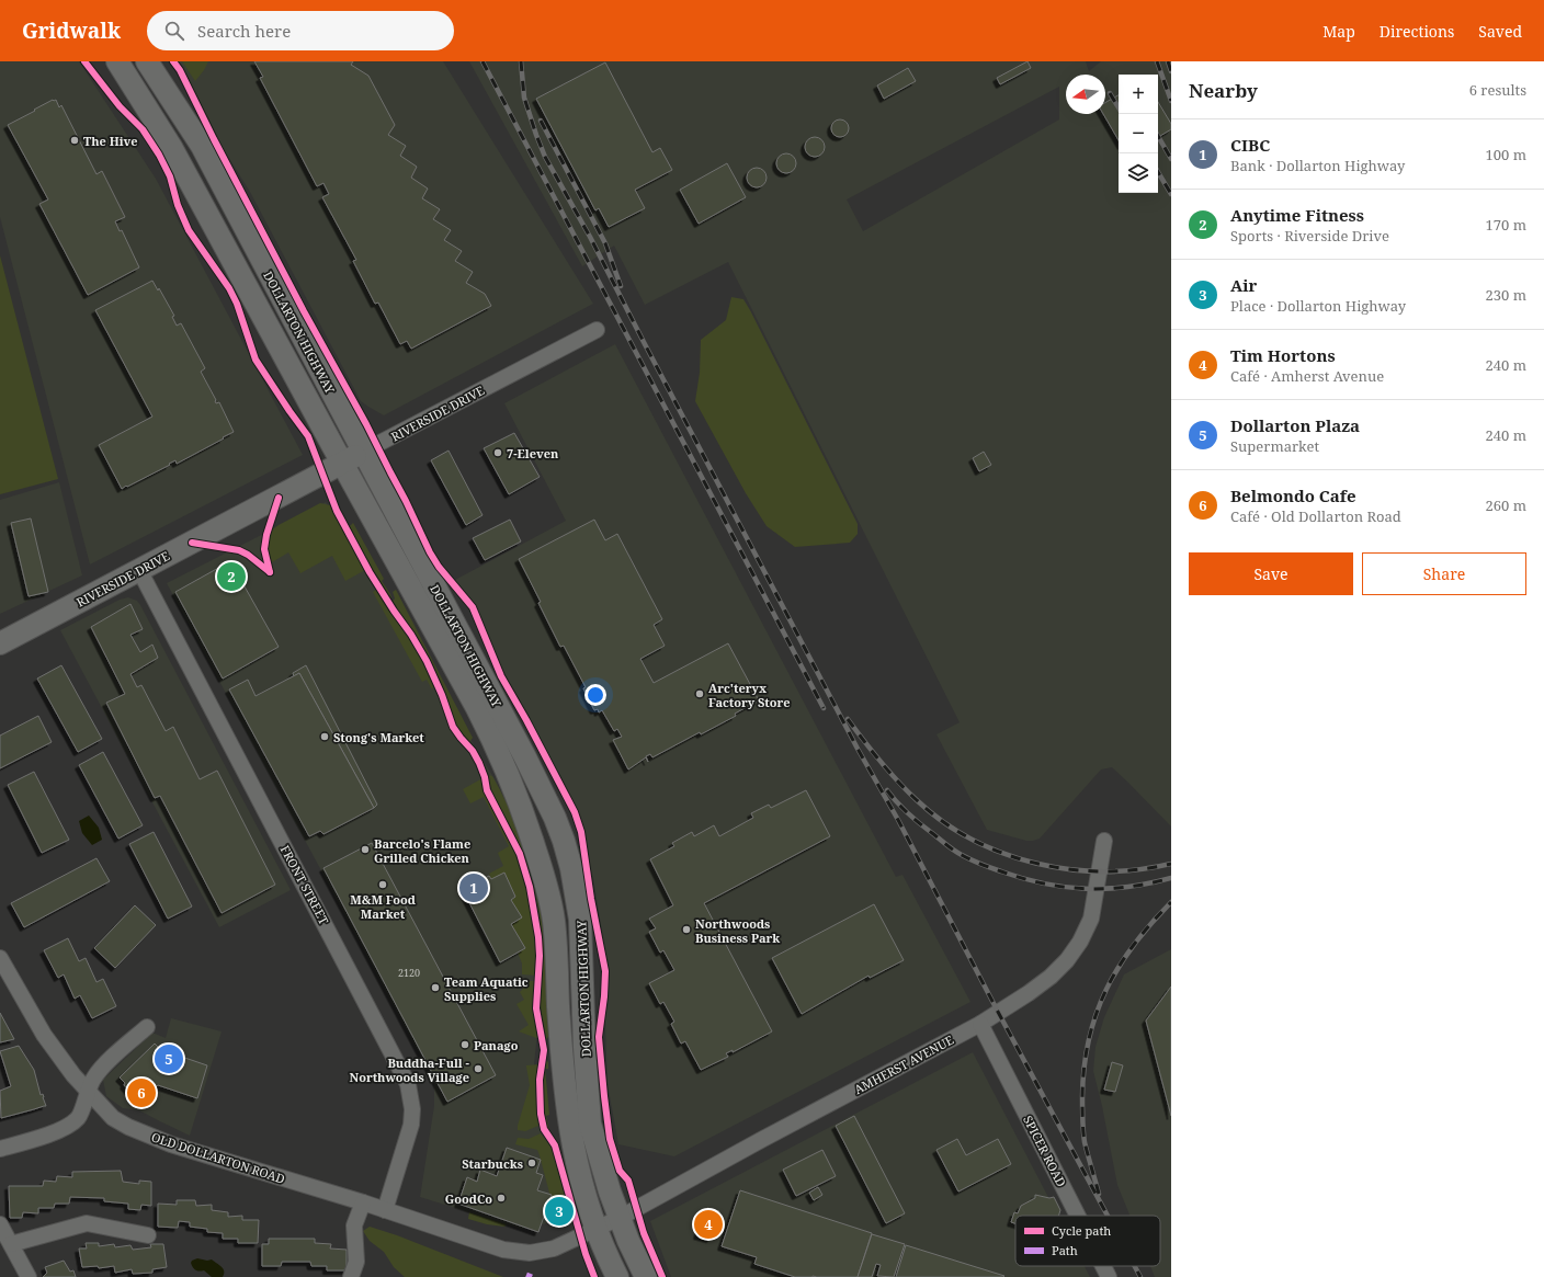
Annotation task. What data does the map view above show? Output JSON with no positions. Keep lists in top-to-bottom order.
{
  "streets": {
    "main road": ["DOLLARTON HIGHWAY", "RIVERSIDE DRIVE"],
    "street": [
      "FRONT STREET",
      "AMHERST AVENUE",
      "SPICER ROAD",
      "OLD DOLLARTON ROAD"
    ]
  },
  "crossings": [
    ["DOLLARTON HIGHWAY", "RIVERSIDE DRIVE"],
    ["DOLLARTON HIGHWAY", "AMHERST AVENUE"],
    ["DOLLARTON HIGHWAY", "OLD DOLLARTON ROAD"],
    ["RIVERSIDE DRIVE", "FRONT STREET"],
    ["FRONT STREET", "OLD DOLLARTON ROAD"],
    ["AMHERST AVENUE", "SPICER ROAD"],
    ["AMHERST AVENUE", "OLD DOLLARTON ROAD"]
  ],
  "places": [
    "The Hive",
    "7-Eleven",
    "Arc'teryx Factory Store",
    "Stong's Market",
    "Barcelo's Flame Grilled Chicken",
    "M&M Food Market",
    "Northwoods Business Park",
    "Team Aquatic Supplies",
    "Panago",
    "Buddha-Full - Northwoods Village",
    "Starbucks",
    "GoodCo"
  ],
  "house_numbers": ["2120"],
  "legend": ["Cycle path", "Path"],
  "north": "left",
  "page": {
    "header": "Gridwalk",
    "search": "Search here",
    "nav": ["Map", "Directions", "Saved"],
    "heading": ["Nearby", "6 results"],
    "map_buttons": ["+", "−"],
    "list": [
      {
        "mark": "1",
        "name": "CIBC",
        "note": "Bank · Dollarton Highway",
        "value": "100 m"
      },
      {
        "mark": "2",
        "name": "Anytime Fitness",
        "note": "Sports · Riverside Drive",
        "value": "170 m"
      },
      {
        "mark": "3",
        "name": "Air",
        "note": "Place · Dollarton Highway",
        "value": "230 m"
      },
      {
        "mark": "4",
        "name": "Tim Hortons",
        "note": "Café · Amherst Avenue",
        "value": "240 m"
      },
      {
        "mark": "5",
        "name": "Dollarton Plaza",
        "note": "Supermarket",
        "value": "240 m"
      },
      {
        "mark": "6",
        "name": "Belmondo Cafe",
        "note": "Café · Old Dollarton Road",
        "value": "260 m"
      }
    ],
    "buttons": ["Save", "Share"],
    "pins": [
      "2",
      "1",
      "5",
      "6",
      "3",
      "4"
    ]
  }
}
